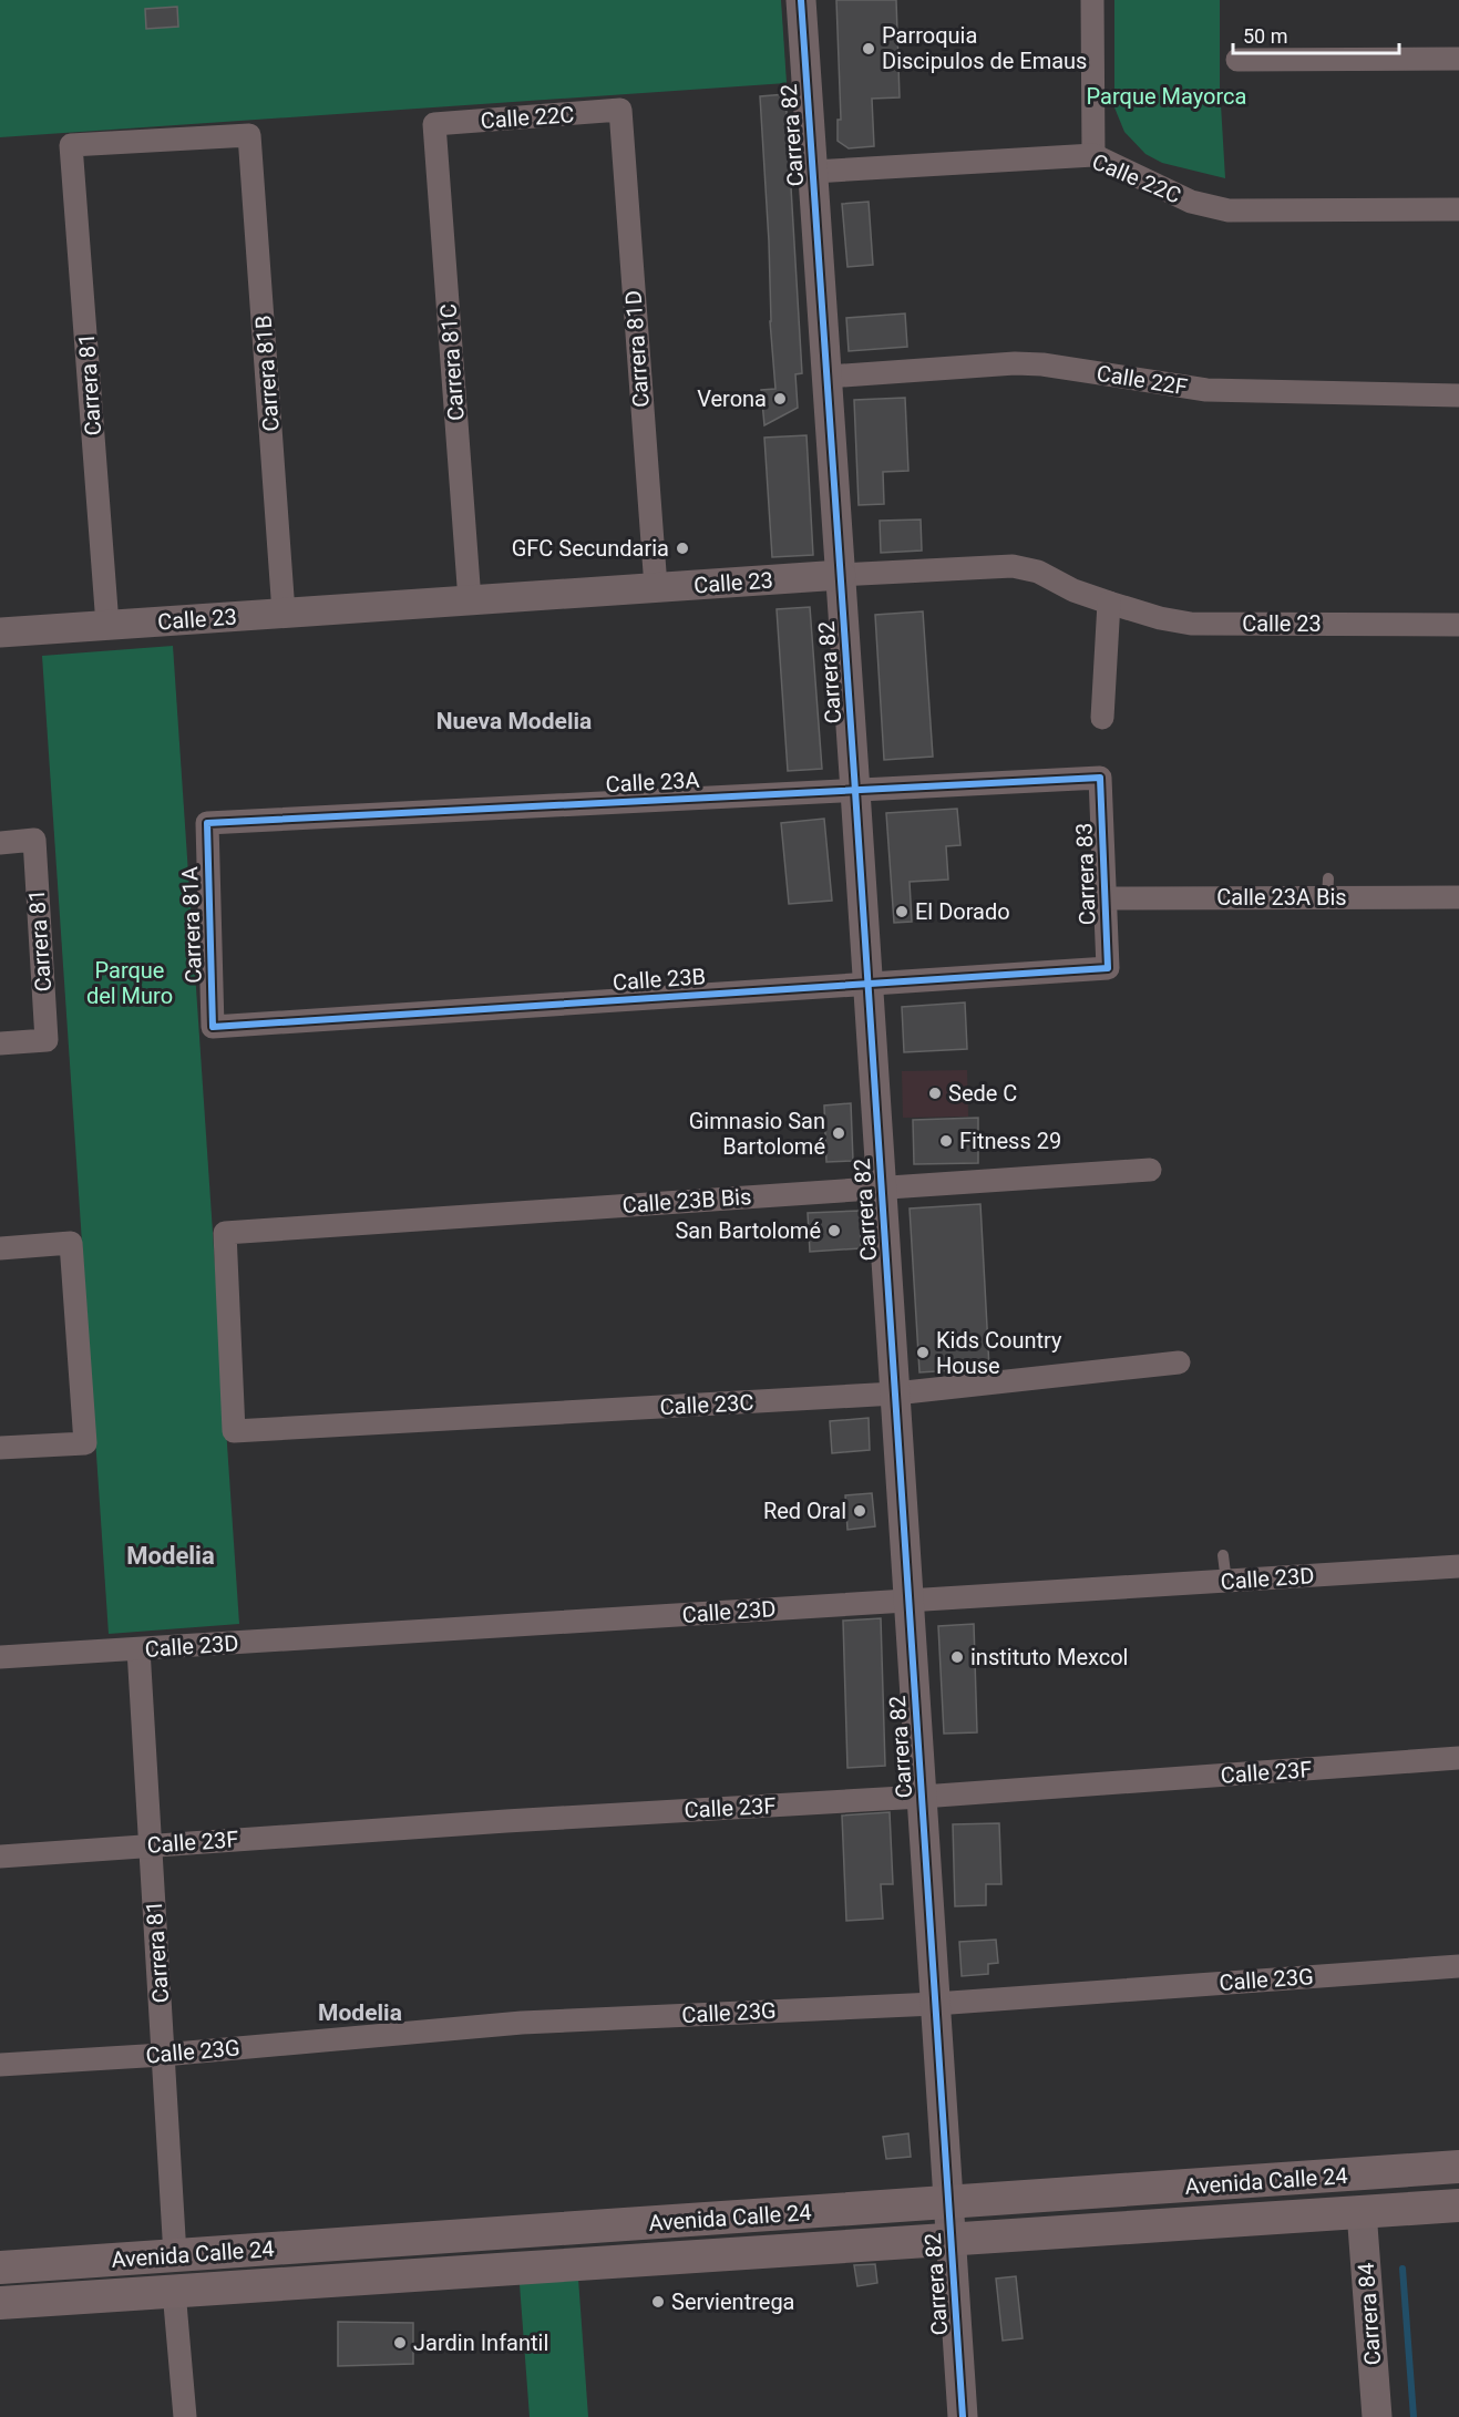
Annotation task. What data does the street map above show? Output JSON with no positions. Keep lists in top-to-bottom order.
{
  "streets": {
    "main road": ["Avenida Calle 24"],
    "street": [
      "Calle 22C",
      "Carrera 82",
      "Carrera 81D",
      "Carrera 81C",
      "Carrera 81B",
      "Calle 22F",
      "Carrera 81",
      "Calle 23",
      "Calle 23A",
      "Carrera 83",
      "Calle 23A Bis",
      "Carrera 81A",
      "Calle 23B",
      "Calle 23B Bis",
      "Calle 23C",
      "Calle 23D",
      "Calle 23F",
      "Calle 23G",
      "Carrera 84"
    ]
  },
  "crossings": [
    ["Calle 22C", "Carrera 82"],
    ["Calle 22C", "Carrera 81D"],
    ["Calle 22C", "Carrera 81C"],
    ["Carrera 82", "Calle 22F"],
    ["Carrera 82", "Calle 23"],
    ["Carrera 82", "Calle 23A"],
    ["Carrera 82", "Calle 23B"],
    ["Carrera 82", "Calle 23B Bis"],
    ["Carrera 82", "Calle 23C"],
    ["Carrera 82", "Calle 23D"],
    ["Carrera 82", "Calle 23F"],
    ["Carrera 82", "Calle 23G"],
    ["Carrera 82", "Avenida Calle 24"],
    ["Carrera 81D", "Calle 23"],
    ["Carrera 81C", "Calle 23"],
    ["Carrera 81B", "Carrera 81"],
    ["Carrera 81B", "Calle 23"],
    ["Carrera 81", "Calle 23"],
    ["Carrera 81", "Calle 23D"],
    ["Carrera 81", "Calle 23F"],
    ["Carrera 81", "Calle 23G"],
    ["Carrera 81", "Avenida Calle 24"],
    ["Calle 23A", "Carrera 83"],
    ["Calle 23A", "Carrera 81A"],
    ["Carrera 83", "Calle 23A Bis"],
    ["Carrera 83", "Calle 23B"],
    ["Carrera 81A", "Calle 23B"],
    ["Calle 23B Bis", "Calle 23C"],
    ["Avenida Calle 24", "Carrera 84"]
  ],
  "districts": ["Nueva Modelia", "Modelia", "Modelia"],
  "parks": ["Parque Mayorca", "Parque del Muro"],
  "places": [
    "Parroquia Discipulos de Emaus",
    "Verona",
    "GFC Secundaria",
    "El Dorado",
    "Sede C",
    "Gimnasio San Bartolomé",
    "Fitness 29",
    "San Bartolomé",
    "Kids Country House",
    "Red Oral",
    "instituto Mexcol",
    "Servientrega",
    "Jardin Infantil"
  ],
  "scale_bar": "50 m"
}
